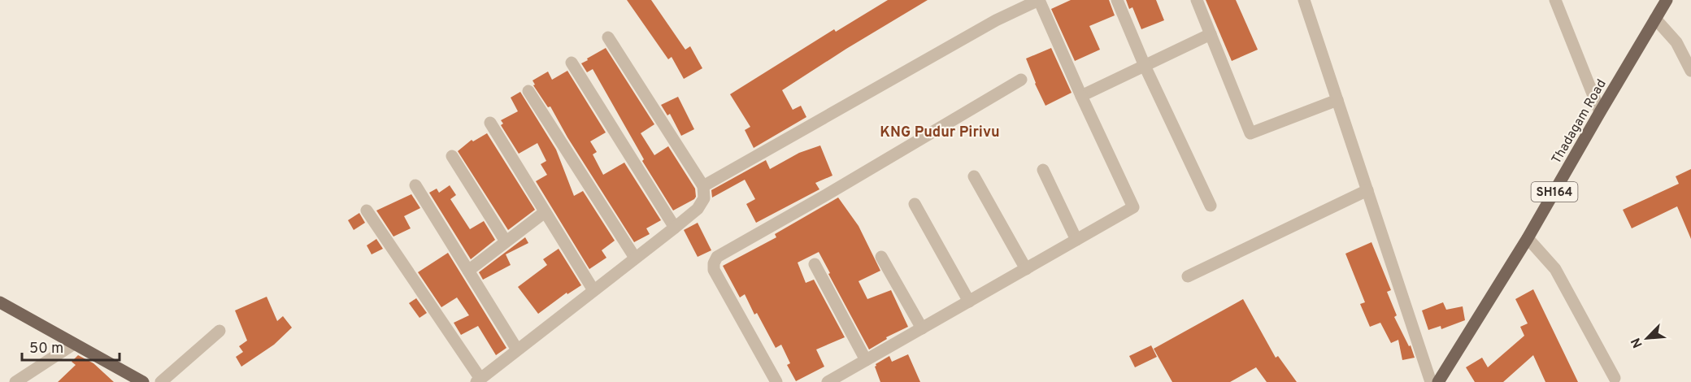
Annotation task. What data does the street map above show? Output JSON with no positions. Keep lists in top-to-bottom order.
{
  "streets": {
    "main road": ["Thadagam Road", "SH164"]
  },
  "districts": ["KNG Pudur Pirivu"],
  "scale_bar": "50 m",
  "north": "bottom left"
}
